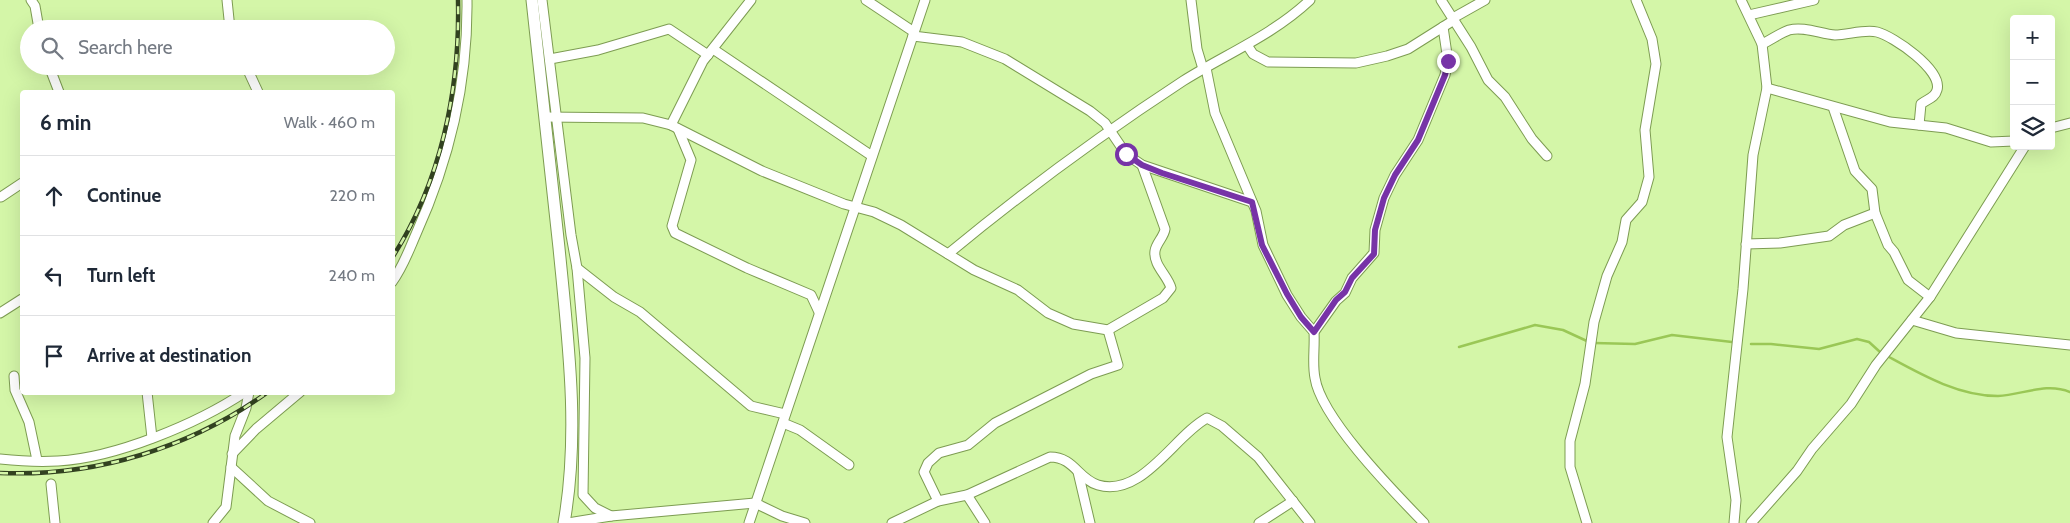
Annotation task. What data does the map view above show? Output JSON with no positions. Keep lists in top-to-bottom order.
{
  "page": {
    "map_buttons": ["+", "−"],
    "search": "Search here",
    "heading": ["6 min", "Walk · 460 m"],
    "list": [
      ["Continue", "220 m"],
      ["Turn left", "240 m"],
      "Arrive at destination"
    ]
  }
}
